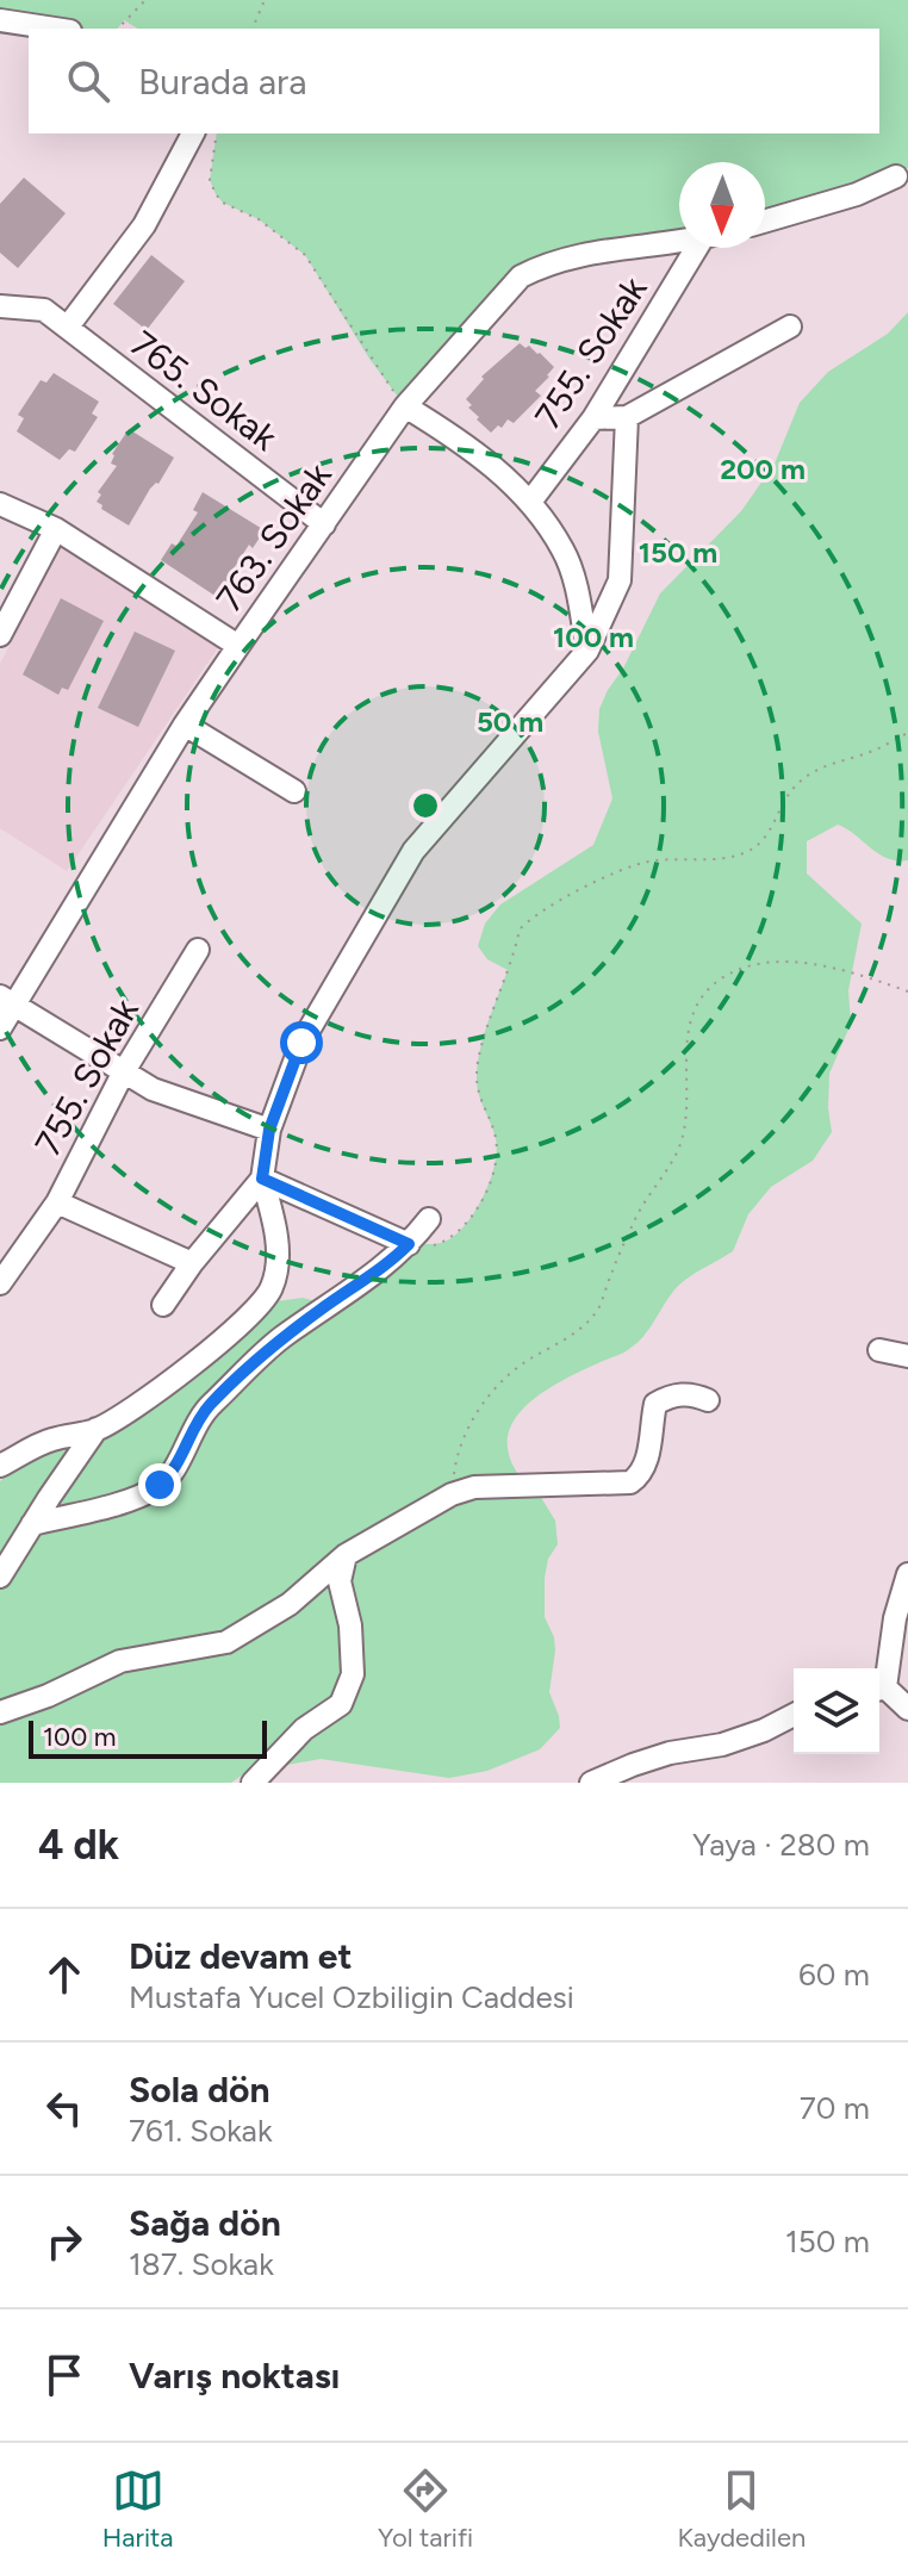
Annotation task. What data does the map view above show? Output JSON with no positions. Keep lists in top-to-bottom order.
{
  "streets": {
    "street": ["755. Sokak", "765. Sokak", "763. Sokak"]
  },
  "crossings": [
    ["765. Sokak", "763. Sokak"]
  ],
  "scale_bar": "100 m",
  "north": "bottom",
  "page": {
    "search": "Burada ara",
    "scale": "100 m",
    "heading": ["4 dk", "Yaya · 280 m"],
    "list": [
      ["Düz devam et", "Mustafa Yucel Ozbiligin Caddesi", "60 m"],
      ["Sola dön", "761. Sokak", "70 m"],
      ["Sağa dön", "187. Sokak", "150 m"],
      "Varış noktası"
    ],
    "nav": ["Harita", "Yol tarifi", "Kaydedilen"]
  },
  "rings": [
    "200 m",
    "150 m",
    "100 m",
    "50 m"
  ]
}
